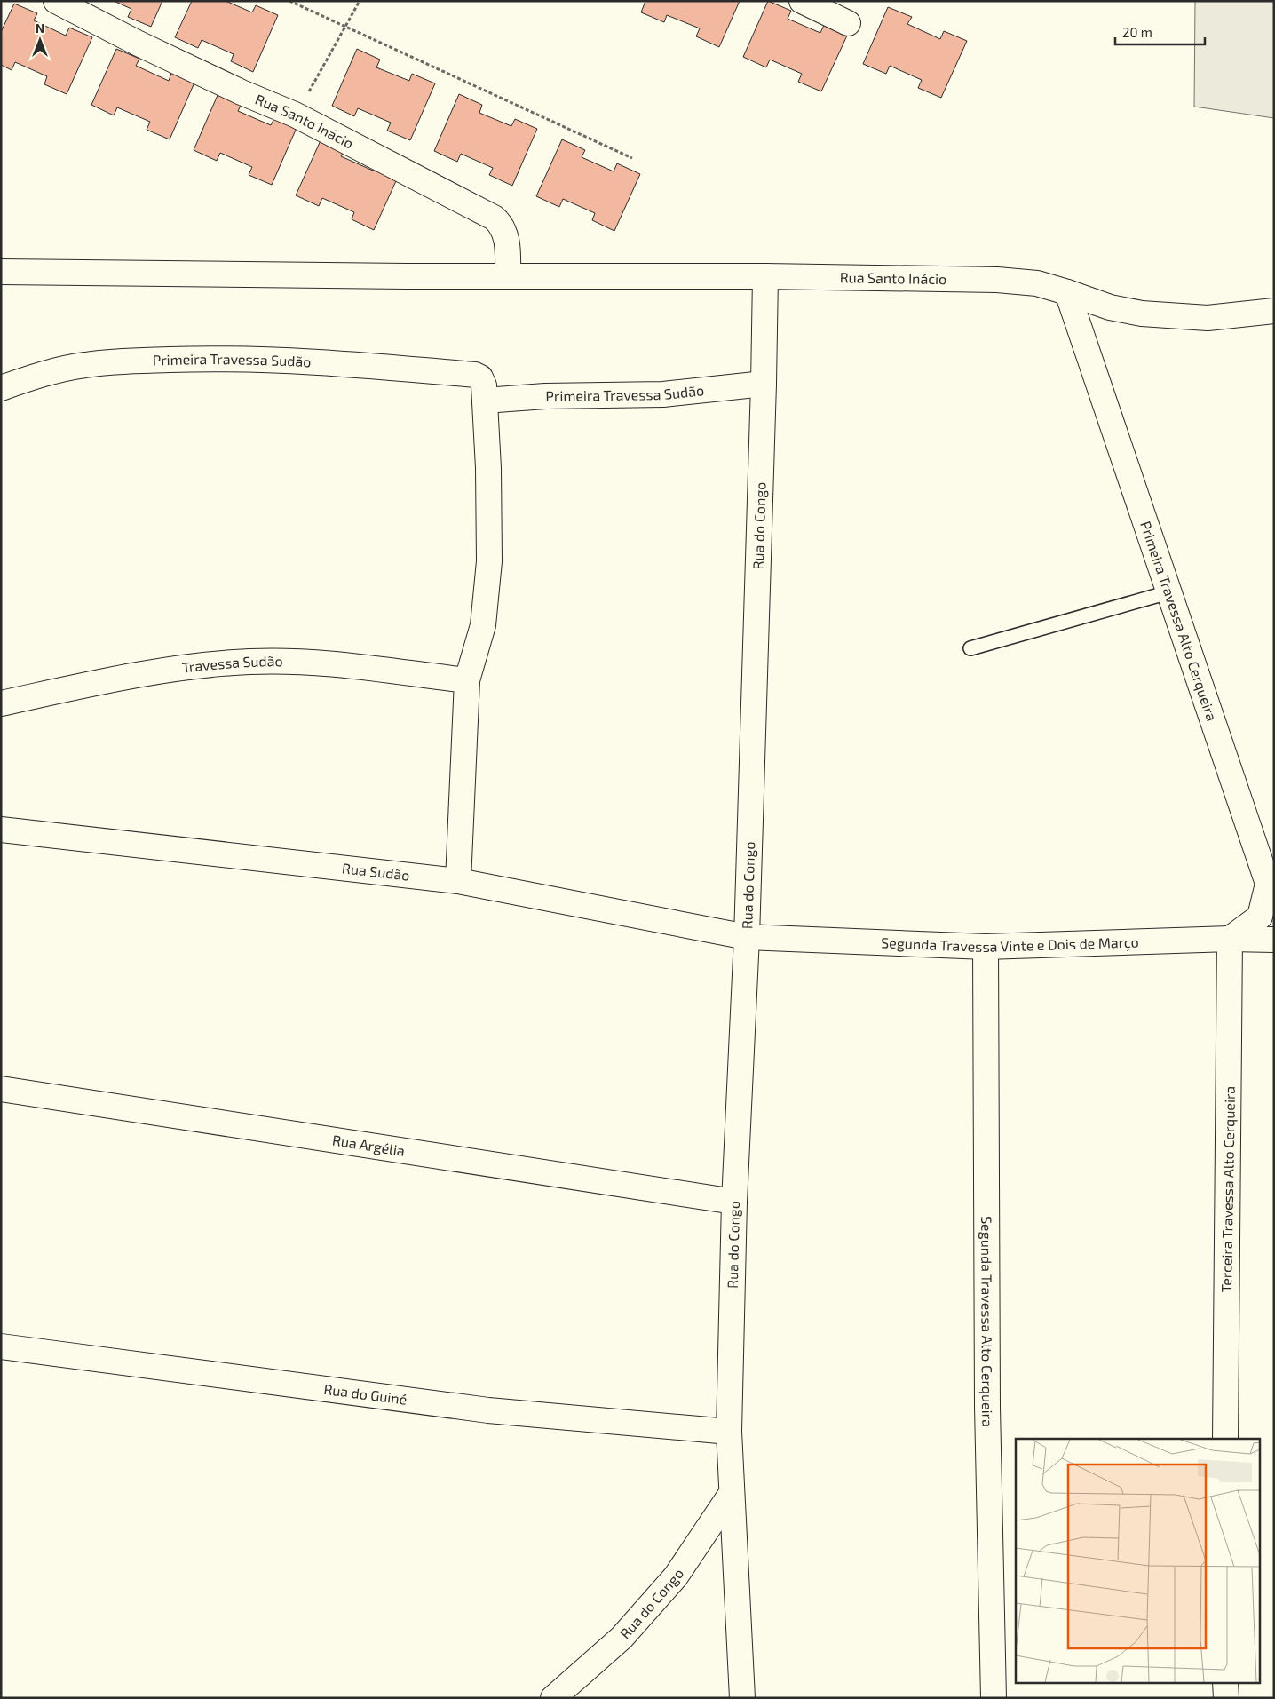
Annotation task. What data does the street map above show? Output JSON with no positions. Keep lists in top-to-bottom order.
{
  "streets": {
    "street": [
      "Rua Santo Inácio",
      "Primeira Travessa Sudão",
      "Rua do Congo",
      "Primeira Travessa Alto Cerqueira",
      "Travessa Sudão",
      "Rua Sudão",
      "Segunda Travessa Vinte e Dois de Março",
      "Rua Argélia",
      "Terceira Travessa Alto Cerqueira",
      "Segunda Travessa Alto Cerqueira",
      "Rua do Guiné"
    ]
  },
  "crossings": [
    ["Rua Santo Inácio", "Rua do Congo"],
    ["Rua Santo Inácio", "Primeira Travessa Alto Cerqueira"],
    ["Primeira Travessa Sudão", "Rua do Congo"],
    ["Rua do Congo", "Rua Sudão"],
    ["Rua do Congo", "Segunda Travessa Vinte e Dois de Março"],
    ["Rua do Congo", "Rua Argélia"],
    ["Rua do Congo", "Rua do Guiné"],
    ["Primeira Travessa Alto Cerqueira", "Segunda Travessa Vinte e Dois de Março"],
    ["Primeira Travessa Alto Cerqueira", "Terceira Travessa Alto Cerqueira"],
    ["Rua Sudão", "Segunda Travessa Vinte e Dois de Março"],
    ["Segunda Travessa Vinte e Dois de Março", "Terceira Travessa Alto Cerqueira"],
    ["Segunda Travessa Vinte e Dois de Março", "Segunda Travessa Alto Cerqueira"]
  ],
  "scale_bar": "20 m",
  "north": "top"
}
